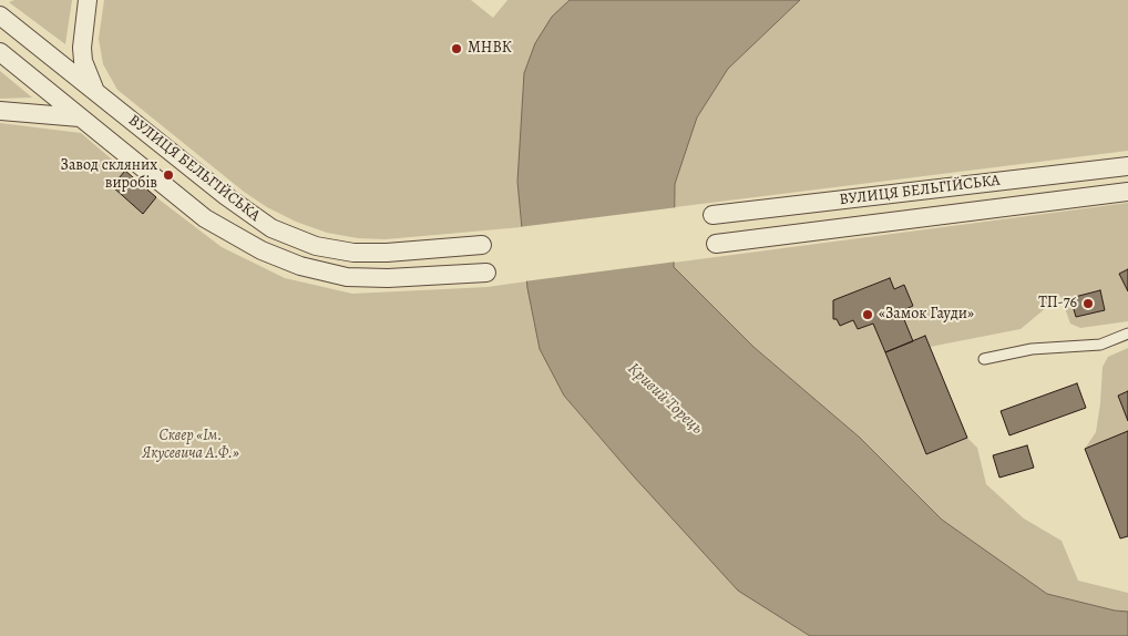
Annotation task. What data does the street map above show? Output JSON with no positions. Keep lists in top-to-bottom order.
{
  "streets": {
    "street": ["ВУЛИЦЯ БЕЛЬГІЙСЬКА"]
  },
  "water": ["Кривий Торець"],
  "parks": ["Сквер «Ім. Якусевича А.Ф.»"],
  "places": [
    "МНВК",
    "Завод скляних виробів",
    "ТП-76",
    "«Замок Гауди»"
  ]
}
